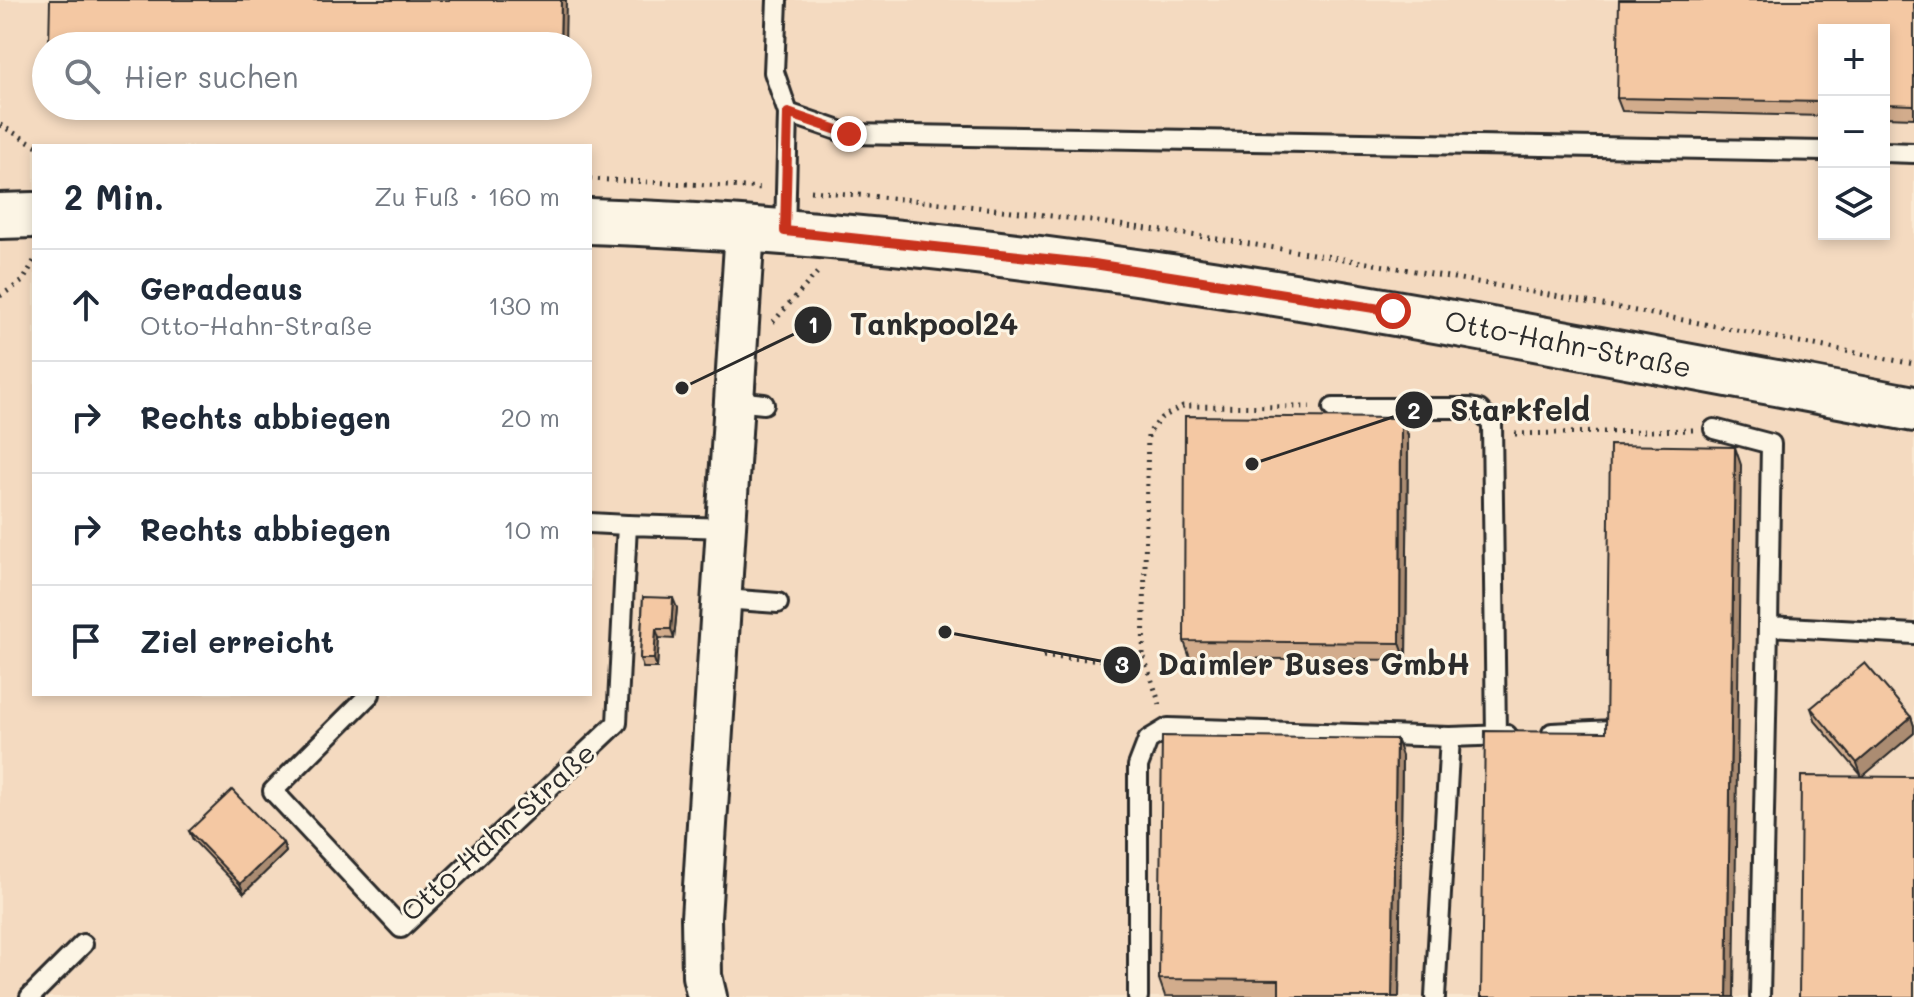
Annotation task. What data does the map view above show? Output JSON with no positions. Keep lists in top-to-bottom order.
{
  "streets": {
    "street": ["Otto-Hahn-Straße"]
  },
  "places": ["Tankpool24", "Starkfeld", "Daimler Buses GmbH"],
  "page": {
    "map_buttons": ["+", "−"],
    "search": "Hier suchen",
    "heading": ["2 Min.", "Zu Fuß · 160 m"],
    "list": [
      ["Geradeaus", "Otto-Hahn-Straße", "130 m"],
      ["Rechts abbiegen", "20 m"],
      ["Rechts abbiegen", "10 m"],
      "Ziel erreicht"
    ]
  }
}
